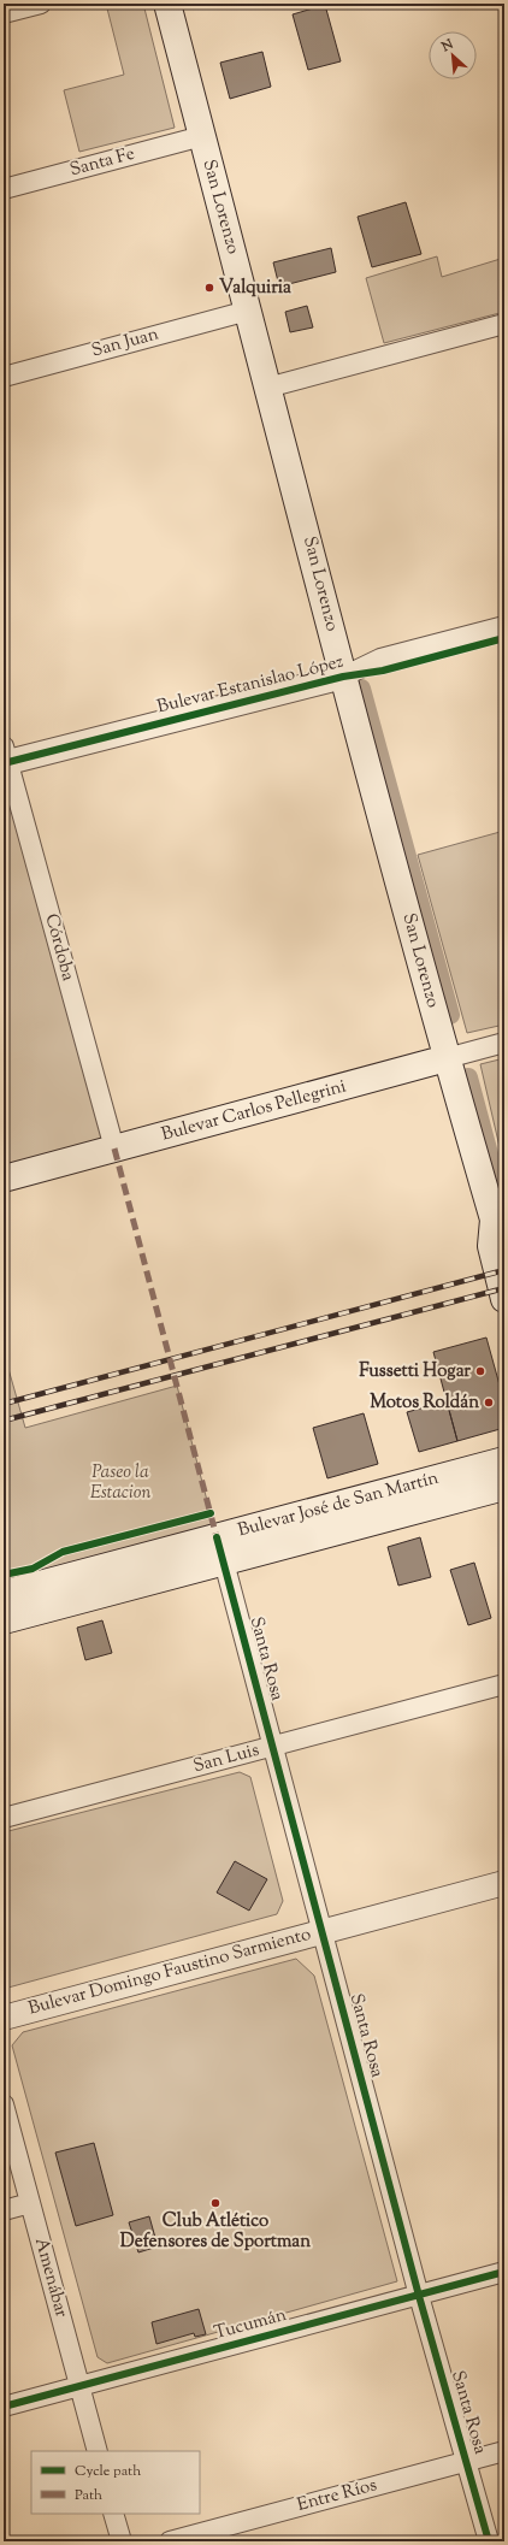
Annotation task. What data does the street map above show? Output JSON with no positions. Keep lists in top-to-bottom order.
{
  "streets": {
    "main road": ["San Lorenzo", "Bulevar Carlos Pellegrini", "Bulevar José de San Martín"],
    "street": [
      "Santa Fe",
      "San Juan",
      "Bulevar Estanislao López",
      "Córdoba",
      "Santa Rosa",
      "San Luis",
      "Bulevar Domingo Faustino Sarmiento",
      "Amenábar",
      "Tucumán",
      "Entre Ríos"
    ]
  },
  "crossings": [
    ["Santa Fe", "San Lorenzo"],
    ["San Lorenzo", "San Juan"],
    ["San Lorenzo", "Bulevar Estanislao López"],
    ["San Lorenzo", "Bulevar Carlos Pellegrini"],
    ["Bulevar Estanislao López", "Córdoba"],
    ["Córdoba", "Bulevar Carlos Pellegrini"],
    ["Bulevar José de San Martín", "Santa Rosa"],
    ["Santa Rosa", "San Luis"],
    ["Santa Rosa", "Bulevar Domingo Faustino Sarmiento"],
    ["Santa Rosa", "Tucumán"],
    ["Santa Rosa", "Entre Ríos"],
    ["Amenábar", "Tucumán"]
  ],
  "parks": ["Paseo la Estacion"],
  "places": [
    "Valquiria",
    "Fussetti Hogar",
    "Motos Roldán",
    "Club Atlético Defensores de Sportman"
  ],
  "legend": ["Cycle path", "Path"],
  "north": "top left"
}
